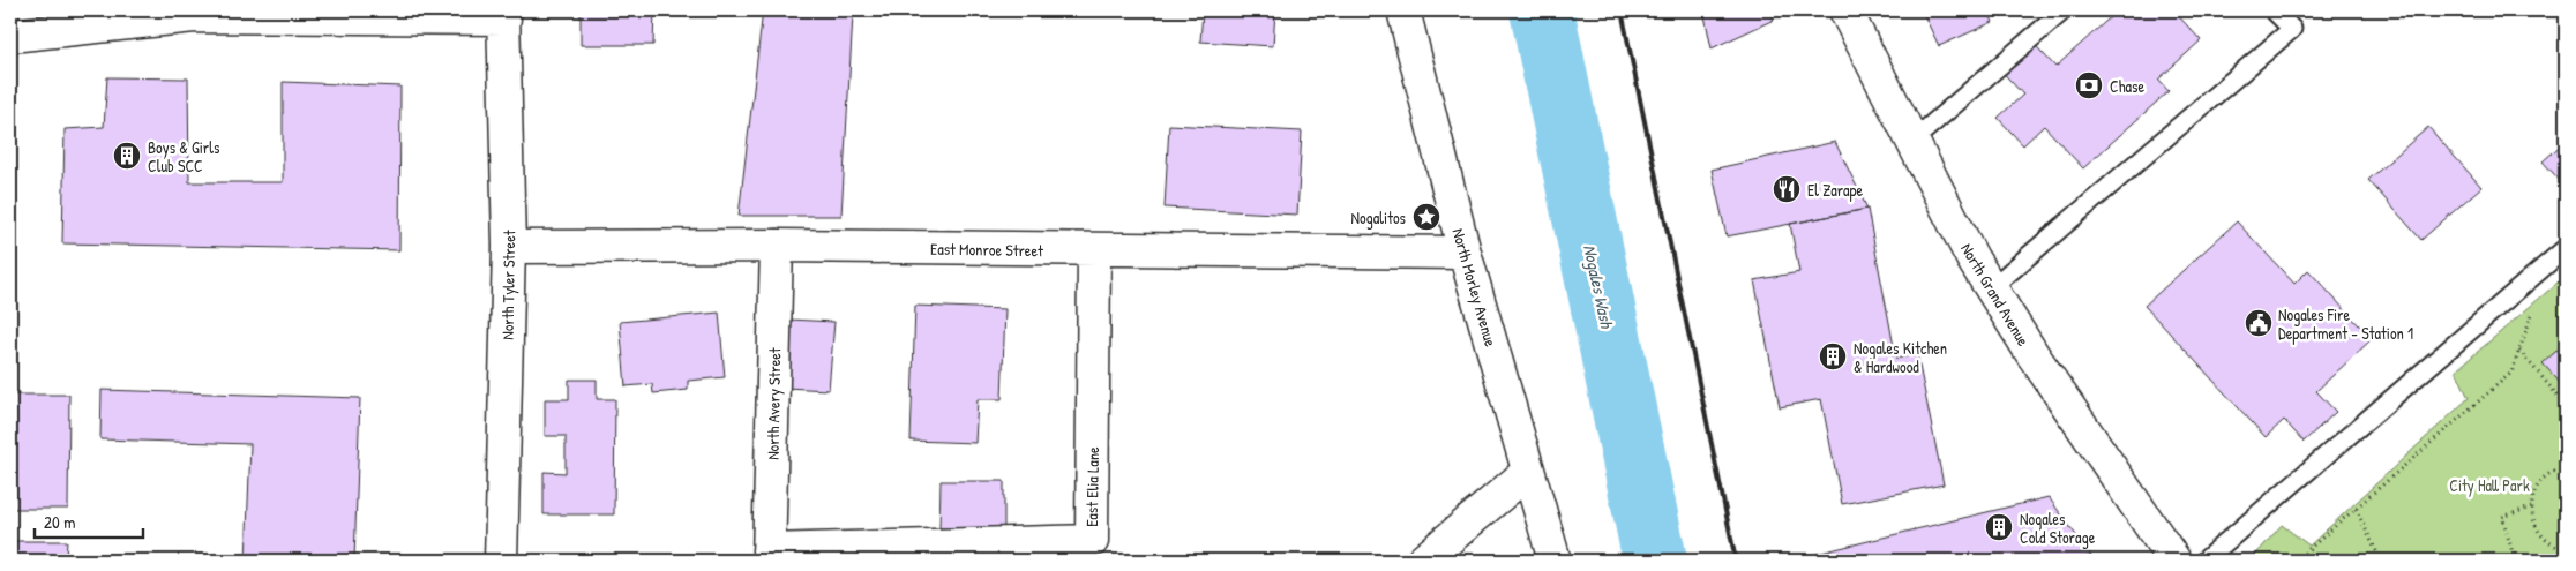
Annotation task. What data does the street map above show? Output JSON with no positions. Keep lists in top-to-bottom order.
{
  "streets": {
    "street": [
      "East Monroe Street",
      "North Tyler Street",
      "North Morley Avenue",
      "North Grand Avenue",
      "North Avery Street",
      "East Elia Lane"
    ]
  },
  "crossings": [
    ["East Monroe Street", "North Tyler Street"],
    ["East Monroe Street", "North Morley Avenue"],
    ["East Monroe Street", "North Avery Street"],
    ["East Monroe Street", "East Elia Lane"],
    ["North Avery Street", "East Elia Lane"]
  ],
  "water": ["Nogales Wash"],
  "parks": ["City Hall Park"],
  "places": {
    "bank": ["Chase"],
    "building": ["Boys & Girls Club SCC", "Nogales Kitchen & Hardwood", "Nogales Cold Storage"],
    "restaurant": ["El Zarape"],
    "place": ["Nogalitos"],
    "public building": ["Nogales Fire Department - Station 1"]
  },
  "scale_bar": "20 m"
}
